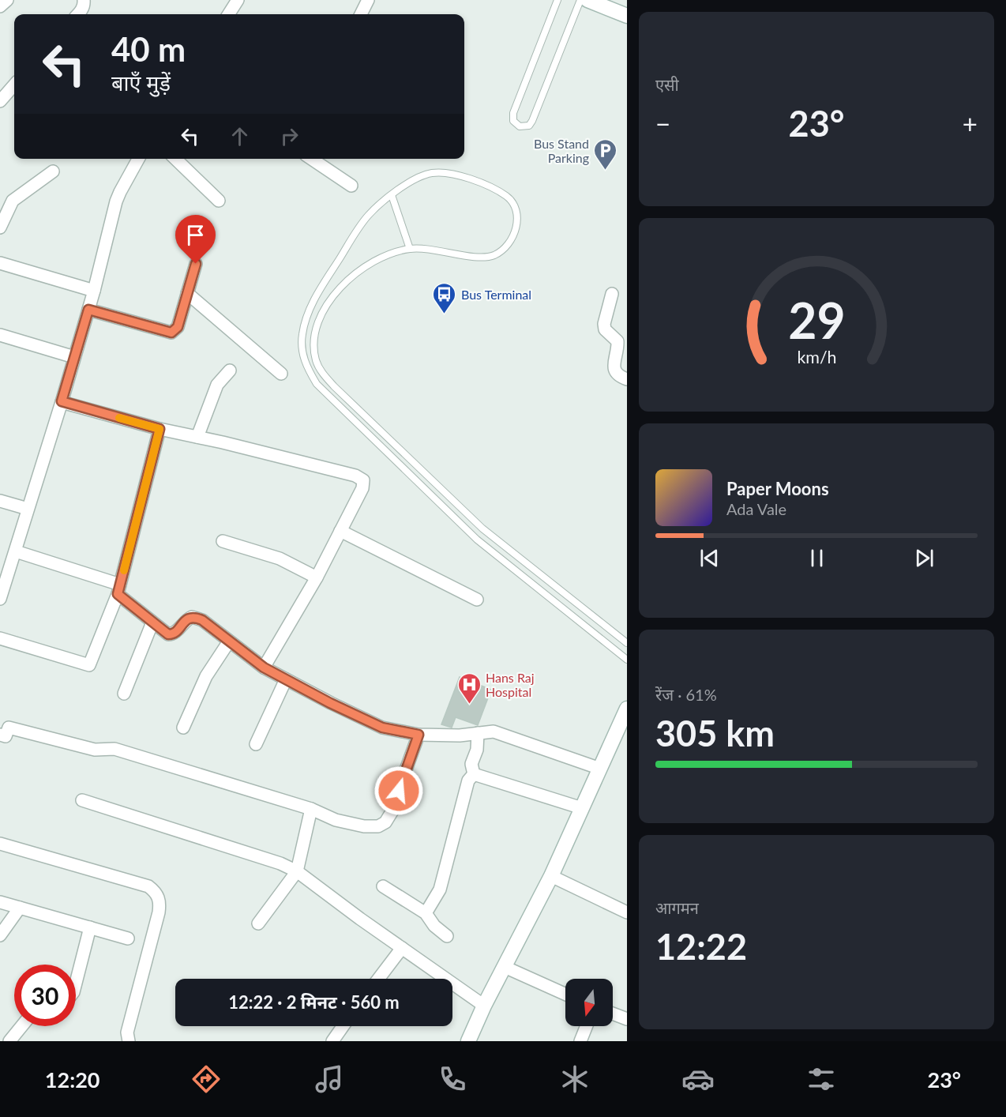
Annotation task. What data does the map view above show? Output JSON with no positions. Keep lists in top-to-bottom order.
{
  "places": {
    "parking": ["Bus Stand Parking"],
    "bus stop": ["Bus Terminal"],
    "hospital": ["Hans Raj Hospital"]
  },
  "north": "bottom",
  "page": {
    "tile": [
      "एसी",
      ["रेंज · 61%", "305 km"],
      ["आगमन", "12:22"]
    ],
    "turn": ["40 m", "बाएँ मुड़ें"],
    "heat": ["−", "23°", "+"],
    "song": ["Paper Moons", "Ada Vale"],
    "limit": "30",
    "trip": "12:22 · 2 मिनट · 560 m",
    "tabs": ["12:20", "23°"],
    "gauge": ["29", "km/h"]
  }
}
